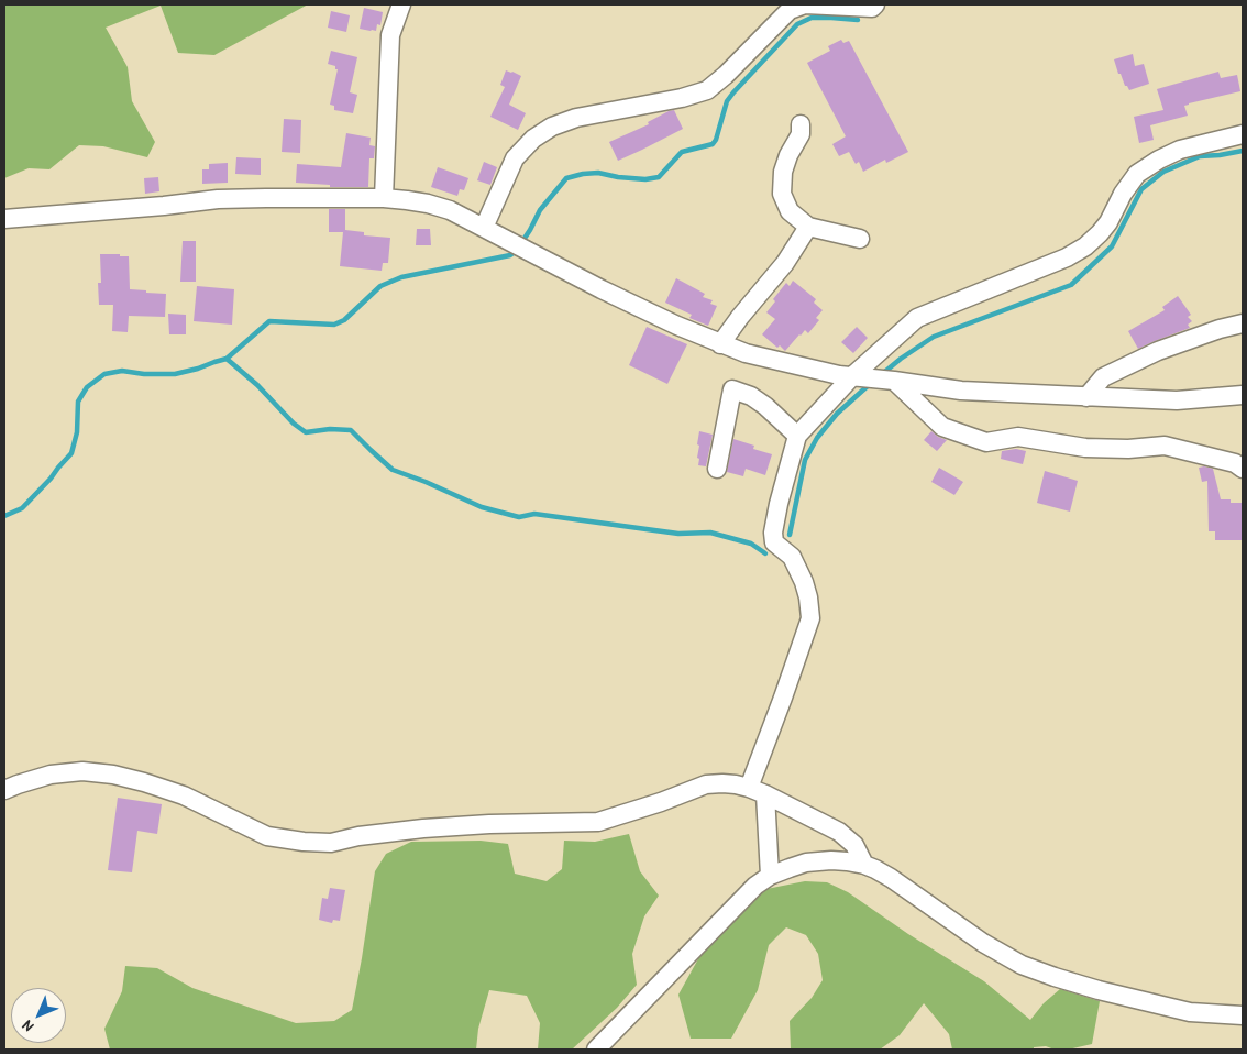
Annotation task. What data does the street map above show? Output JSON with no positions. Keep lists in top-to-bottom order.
{
  "north": "bottom left"
}
